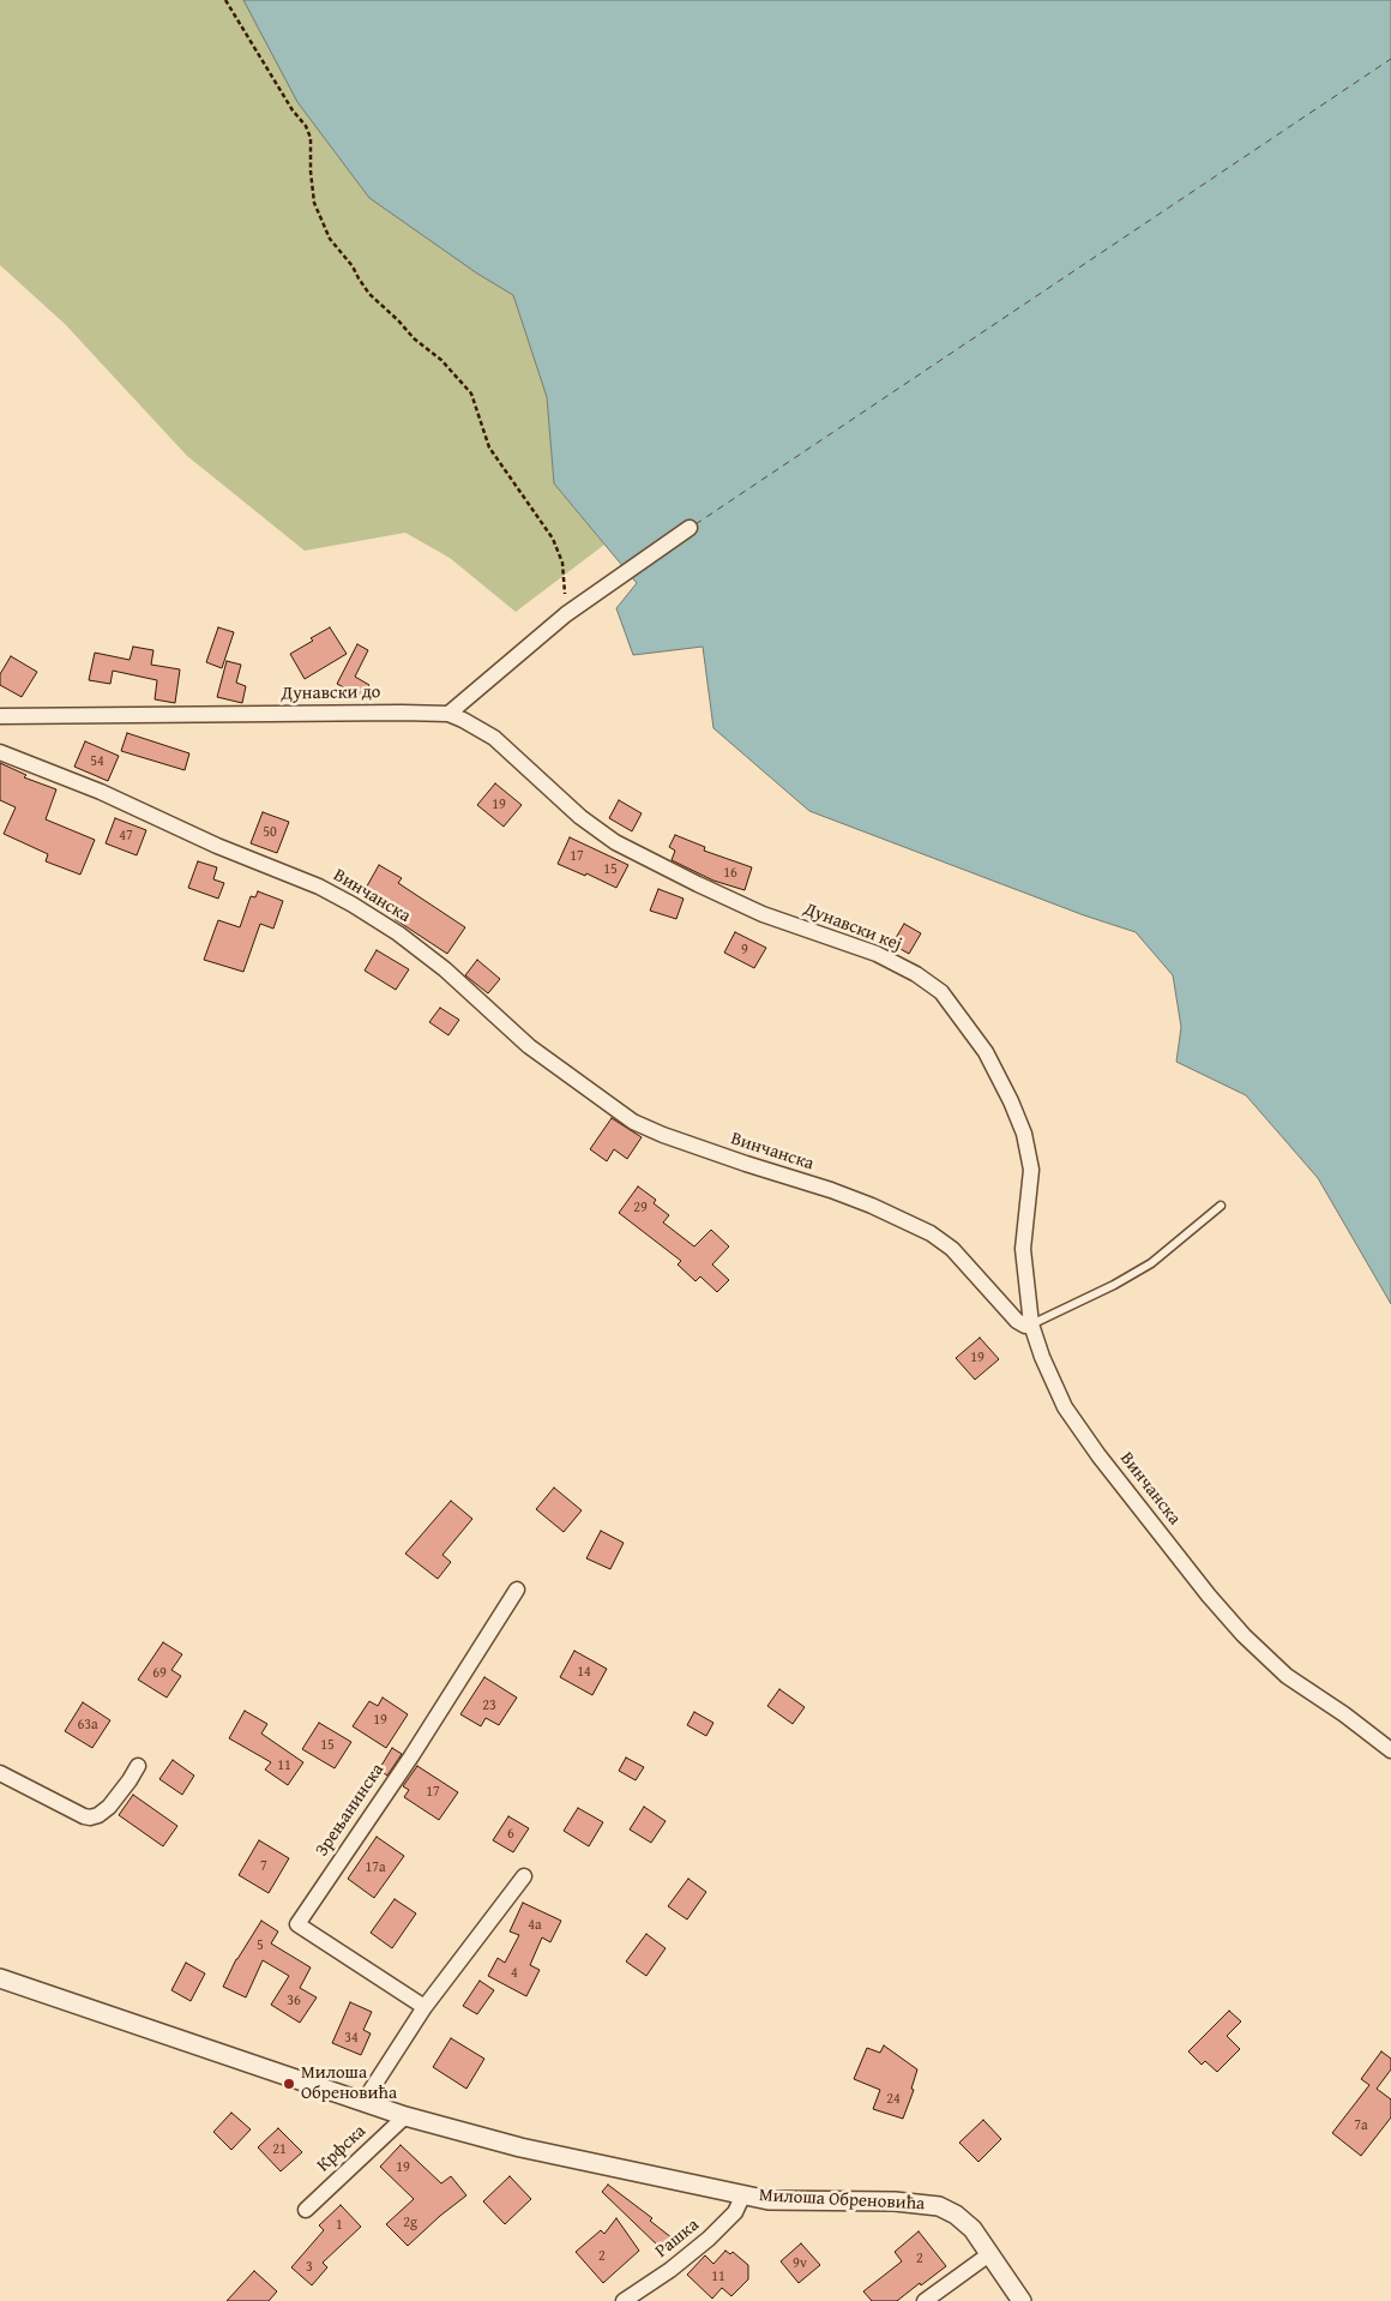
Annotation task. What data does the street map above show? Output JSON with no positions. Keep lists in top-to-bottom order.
{
  "streets": {
    "street": [
      "Дунавски до",
      "Винчанска",
      "Дунавски кеј",
      "Зрењанинска",
      "Крфска",
      "Милоша Обреновића",
      "Рашка"
    ]
  },
  "crossings": [
    ["Дунавски до", "Дунавски кеј"],
    ["Винчанска", "Дунавски кеј"],
    ["Крфска", "Милоша Обреновића"],
    ["Милоша Обреновића", "Рашка"]
  ],
  "places": ["Милоша Обреновића"],
  "house_numbers": [
    "54",
    "19",
    "50",
    "47",
    "17",
    "15",
    "16",
    "9",
    "29",
    "19",
    "14",
    "69",
    "23",
    "19",
    "63a",
    "15",
    "11",
    "17",
    "6",
    "7",
    "17a",
    "4a",
    "5",
    "4",
    "36",
    "34",
    "24",
    "7a",
    "21",
    "19",
    "2g",
    "1",
    "2",
    "2",
    "9v",
    "3",
    "11"
  ]
}
